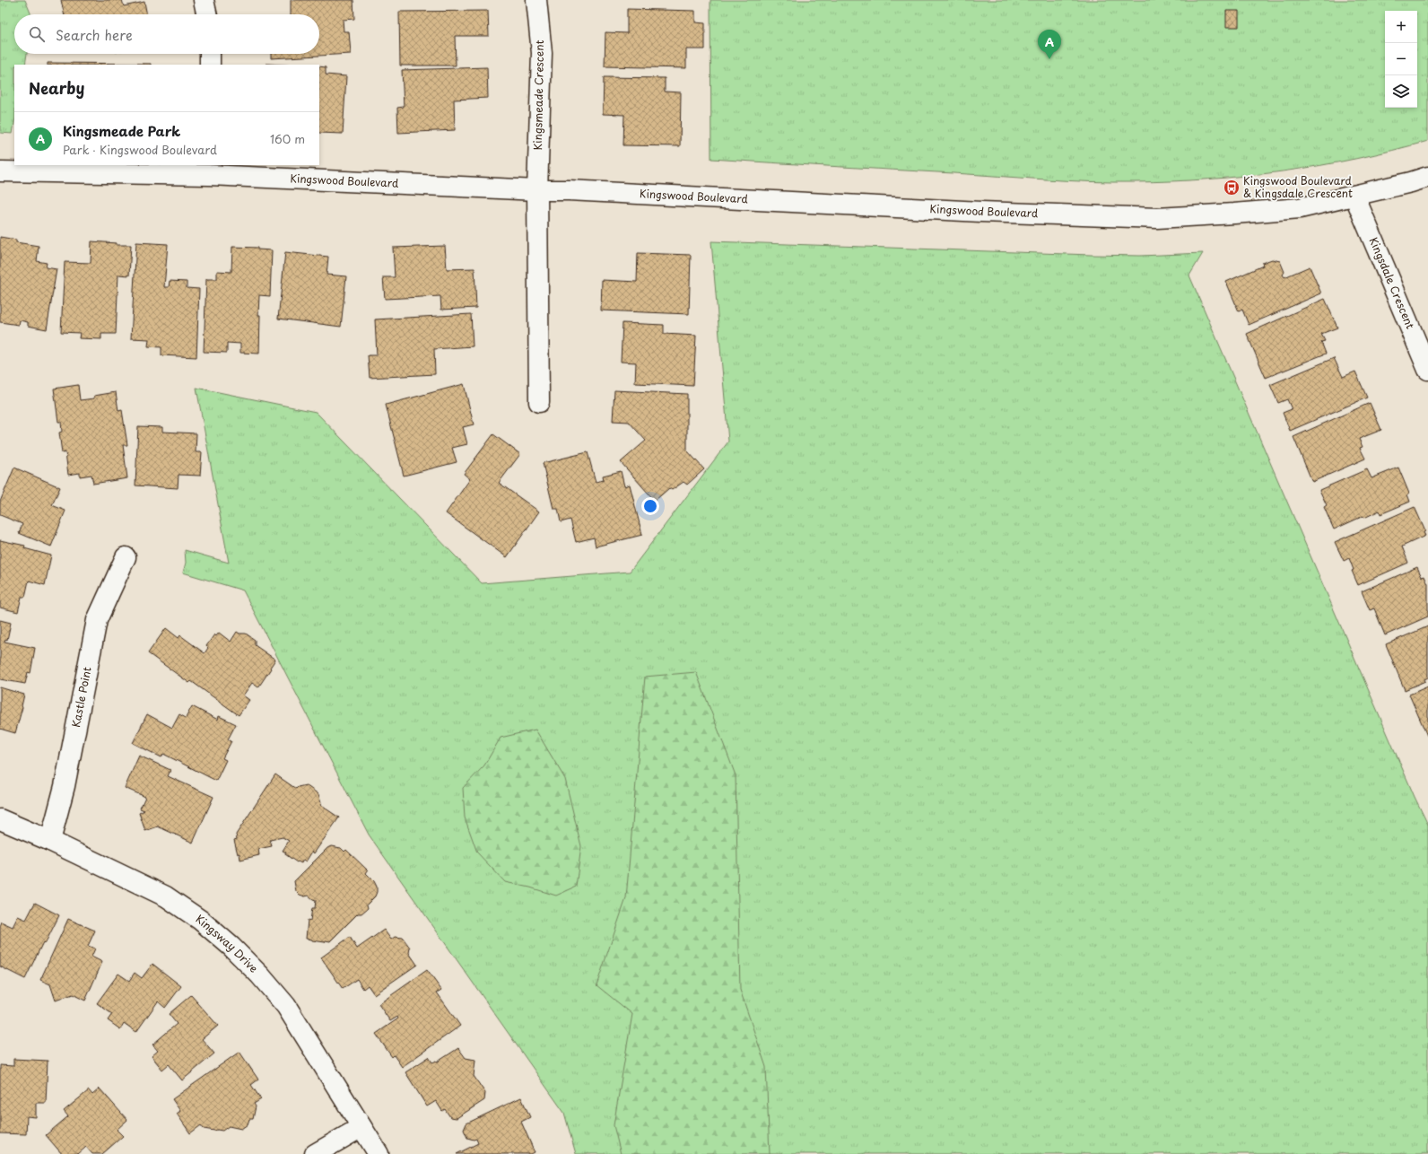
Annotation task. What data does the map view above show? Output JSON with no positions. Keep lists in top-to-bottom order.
{
  "streets": {
    "street": [
      "Kingsmeade Crescent",
      "Kingswood Boulevard",
      "Kingsdale Crescent",
      "Kastle Point",
      "Kingsway Drive"
    ]
  },
  "crossings": [
    ["Kingsmeade Crescent", "Kingswood Boulevard"],
    ["Kingswood Boulevard", "Kingsdale Crescent"],
    ["Kastle Point", "Kingsway Drive"]
  ],
  "places": {
    "bus stop": ["Kingswood Boulevard & Kingsdale Crescent"]
  },
  "page": {
    "map_buttons": ["+", "−"],
    "search": "Search here",
    "pins": "A",
    "heading": "Nearby",
    "list": [
      {
        "mark": "A",
        "name": "Kingsmeade Park",
        "note": "Park · Kingswood Boulevard",
        "value": "160 m"
      }
    ]
  }
}
